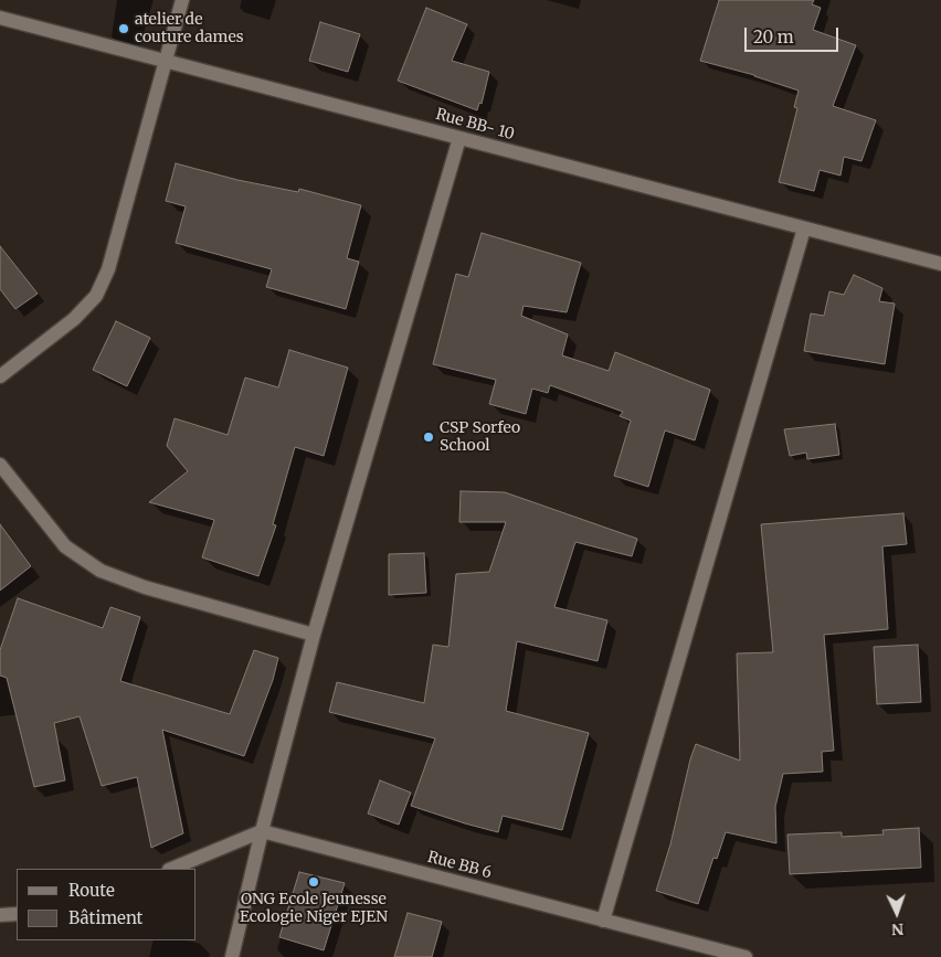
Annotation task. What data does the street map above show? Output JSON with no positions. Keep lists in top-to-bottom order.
{
  "streets": {
    "street": ["Rue BB- 10", "Rue BB 6"]
  },
  "places": ["atelier de couture dames", "CSP Sorfeo School", "ONG Ecole Jeunesse Ecologie Niger EJEN"],
  "legend": ["Route", "Bâtiment"],
  "scale_bar": "20 m",
  "north": "bottom"
}
